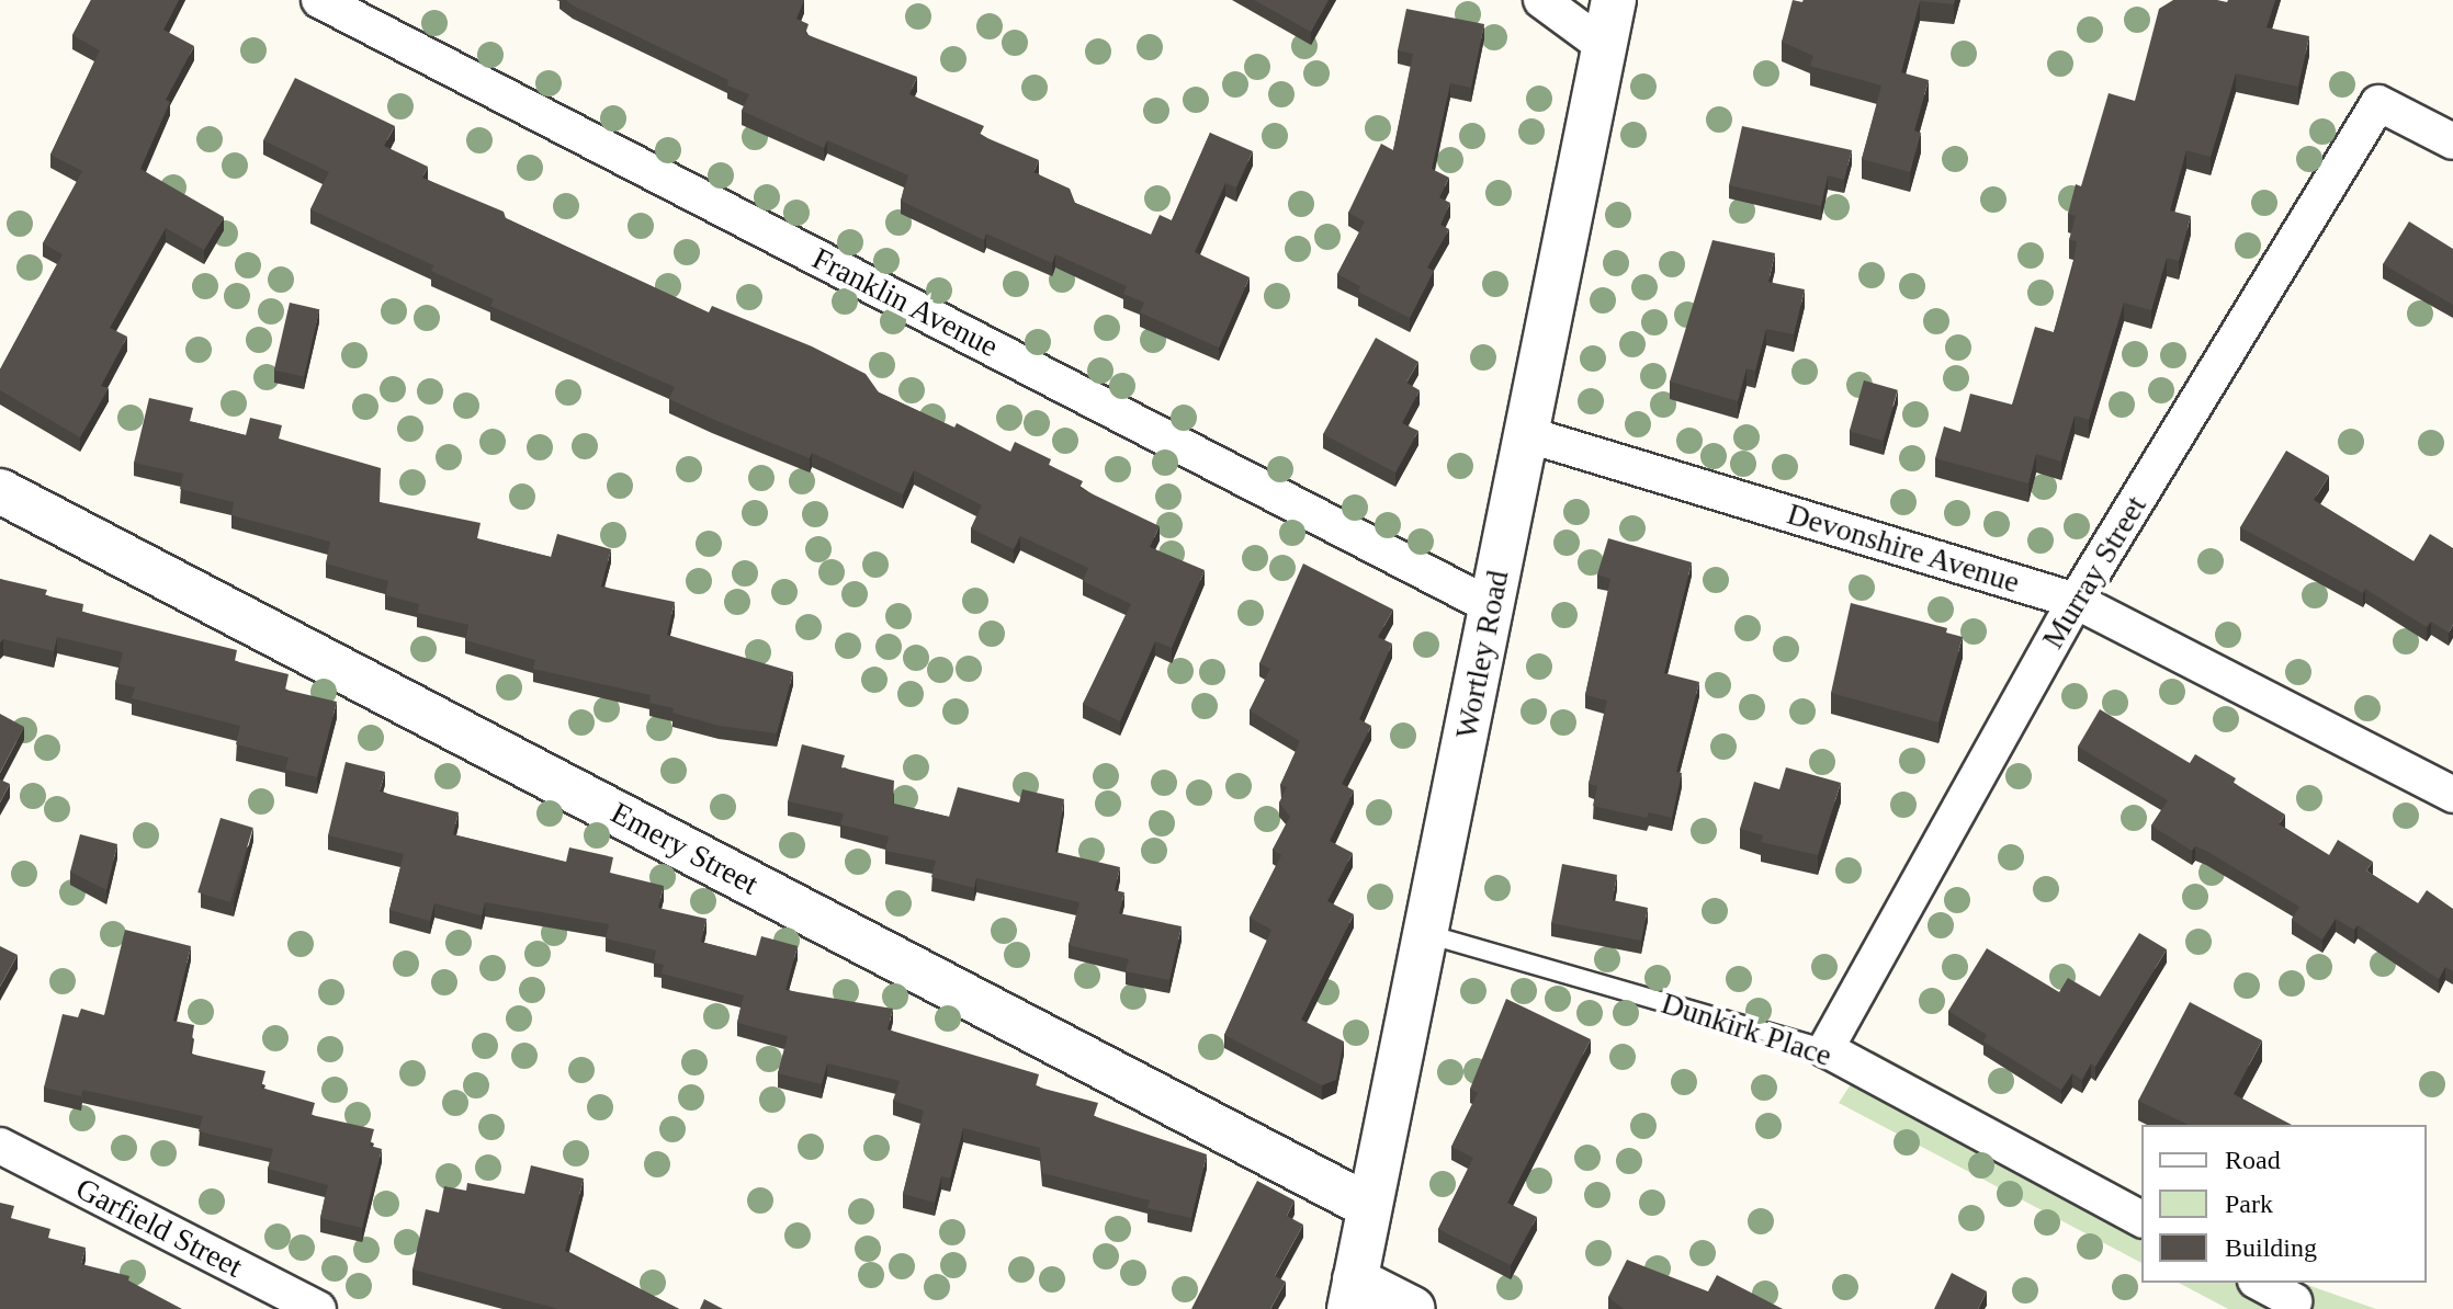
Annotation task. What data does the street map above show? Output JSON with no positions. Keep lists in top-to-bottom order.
{
  "streets": {
    "street": [
      "Franklin Avenue",
      "Devonshire Avenue",
      "Murray Street",
      "Wortley Road",
      "Emery Street",
      "Dunkirk Place",
      "Garfield Street"
    ]
  },
  "crossings": [
    ["Franklin Avenue", "Wortley Road"],
    ["Devonshire Avenue", "Murray Street"],
    ["Devonshire Avenue", "Wortley Road"],
    ["Murray Street", "Dunkirk Place"],
    ["Wortley Road", "Emery Street"],
    ["Wortley Road", "Dunkirk Place"]
  ],
  "legend": ["Road", "Park", "Building"]
}
